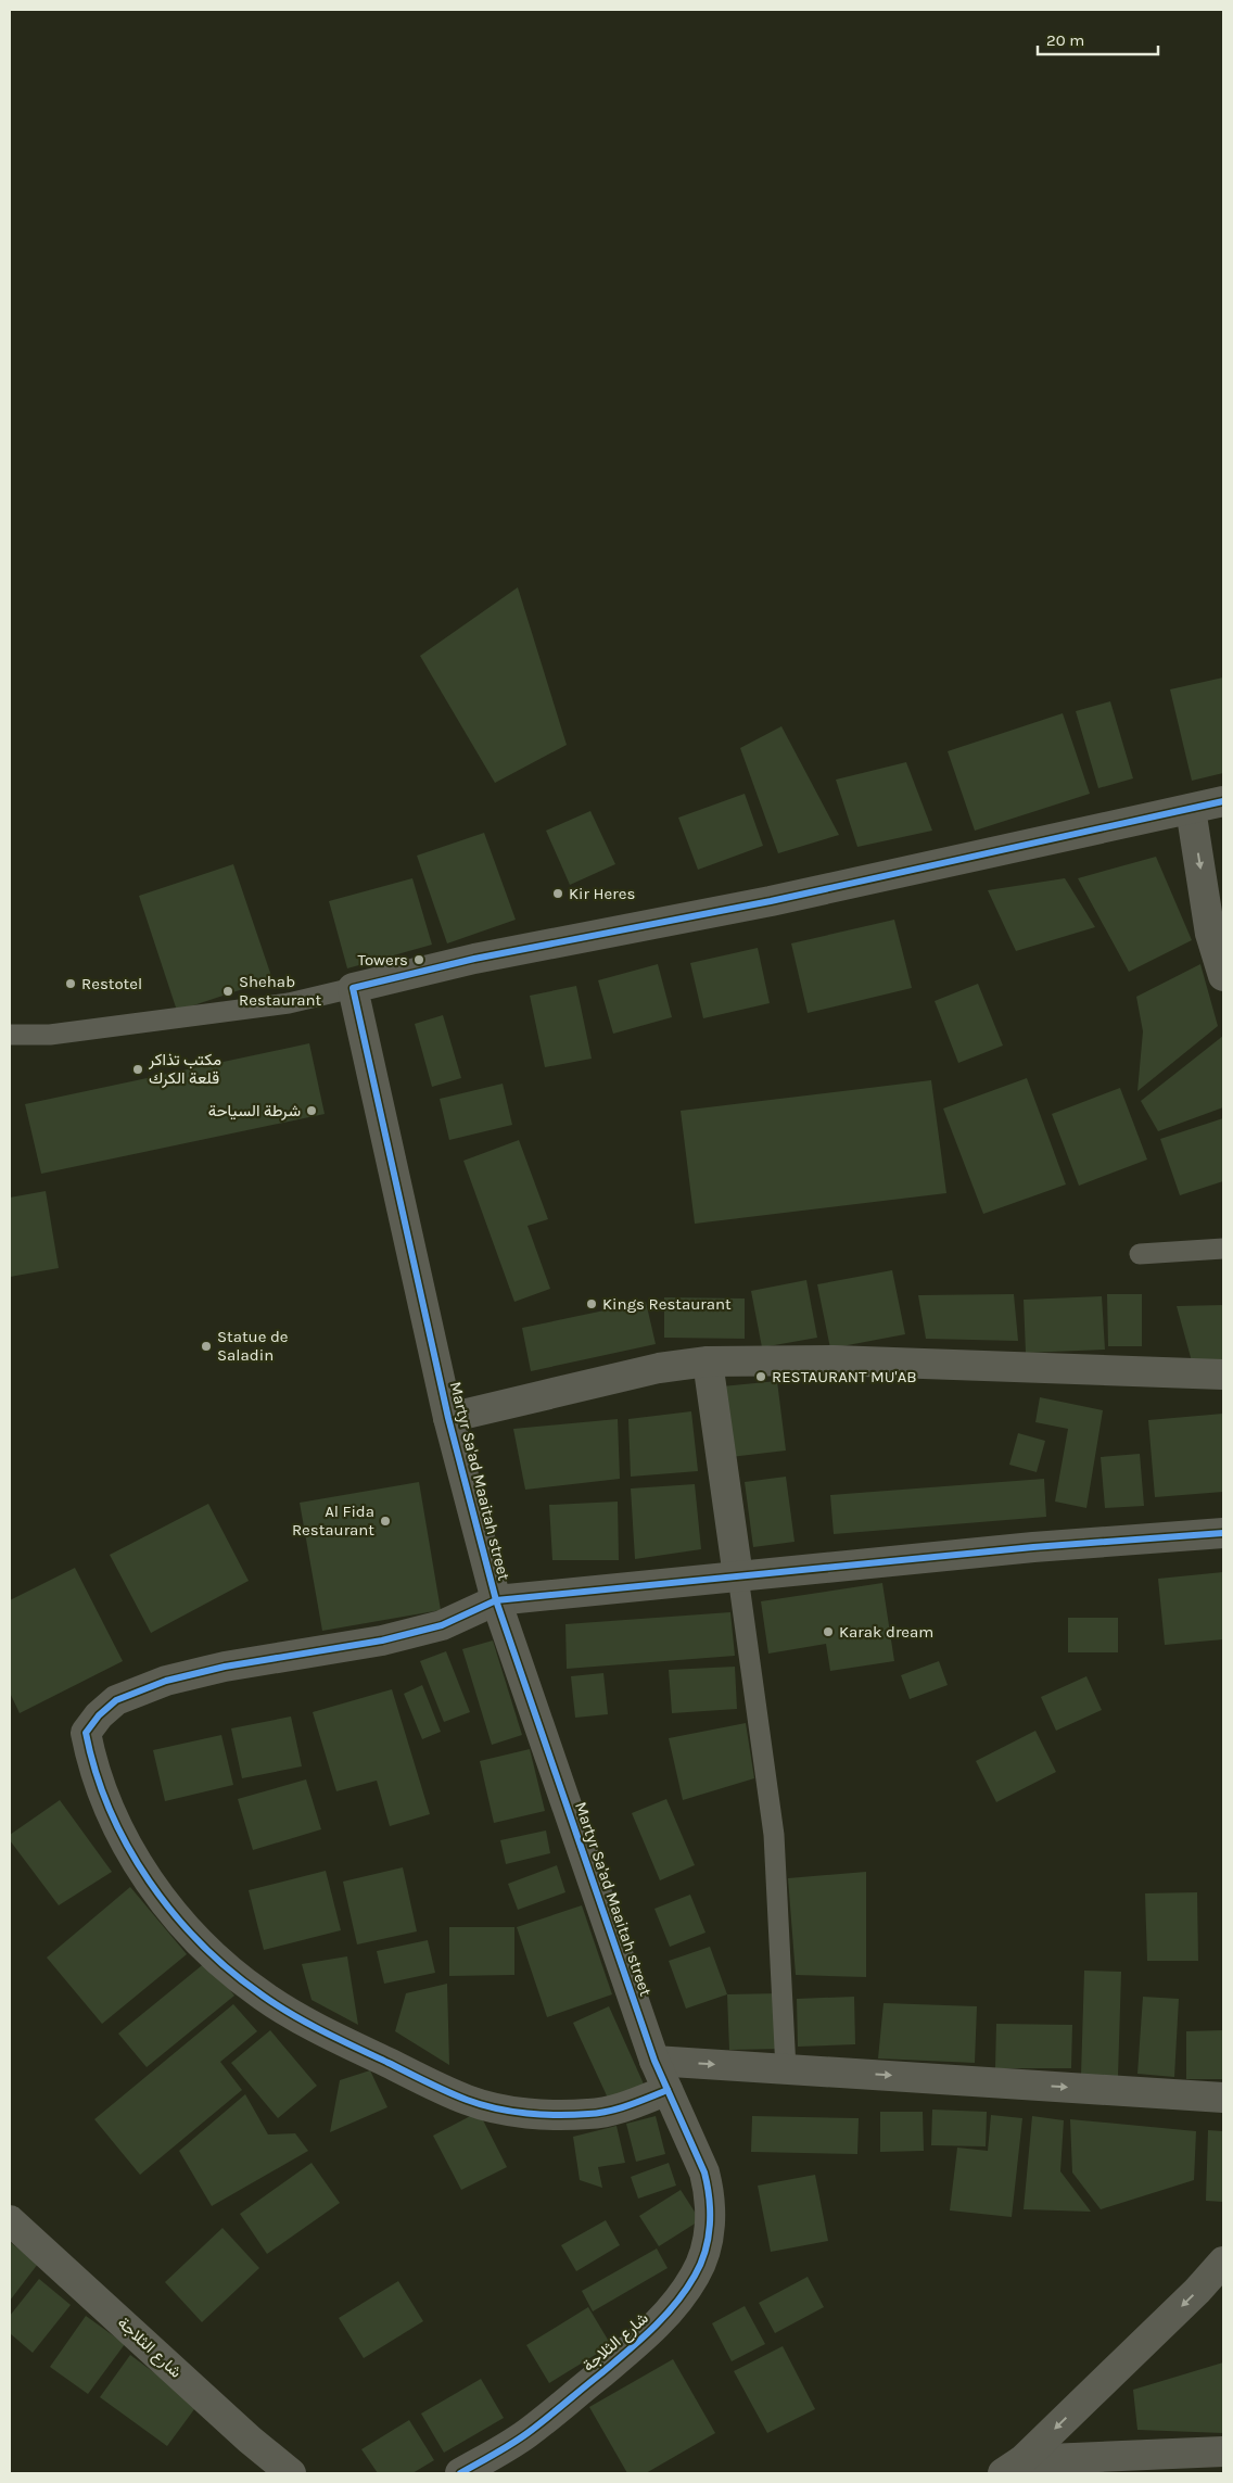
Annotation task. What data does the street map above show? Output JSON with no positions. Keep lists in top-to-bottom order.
{
  "streets": {
    "street": ["Martyr Sa'ad Maaitah street", "شارع الثلاجة"]
  },
  "crossings": [
    ["Martyr Sa'ad Maaitah street", "شارع الثلاجة"]
  ],
  "places": [
    "Kir Heres",
    "Towers",
    "Restotel",
    "Shehab Restaurant",
    "مكتب تذاكر قلعة الكرك",
    "شرطة السياحة",
    "Kings Restaurant",
    "Statue de Saladin",
    "RESTAURANT MU'AB",
    "Al Fida Restaurant",
    "Karak dream"
  ],
  "scale_bar": "20 m"
}
